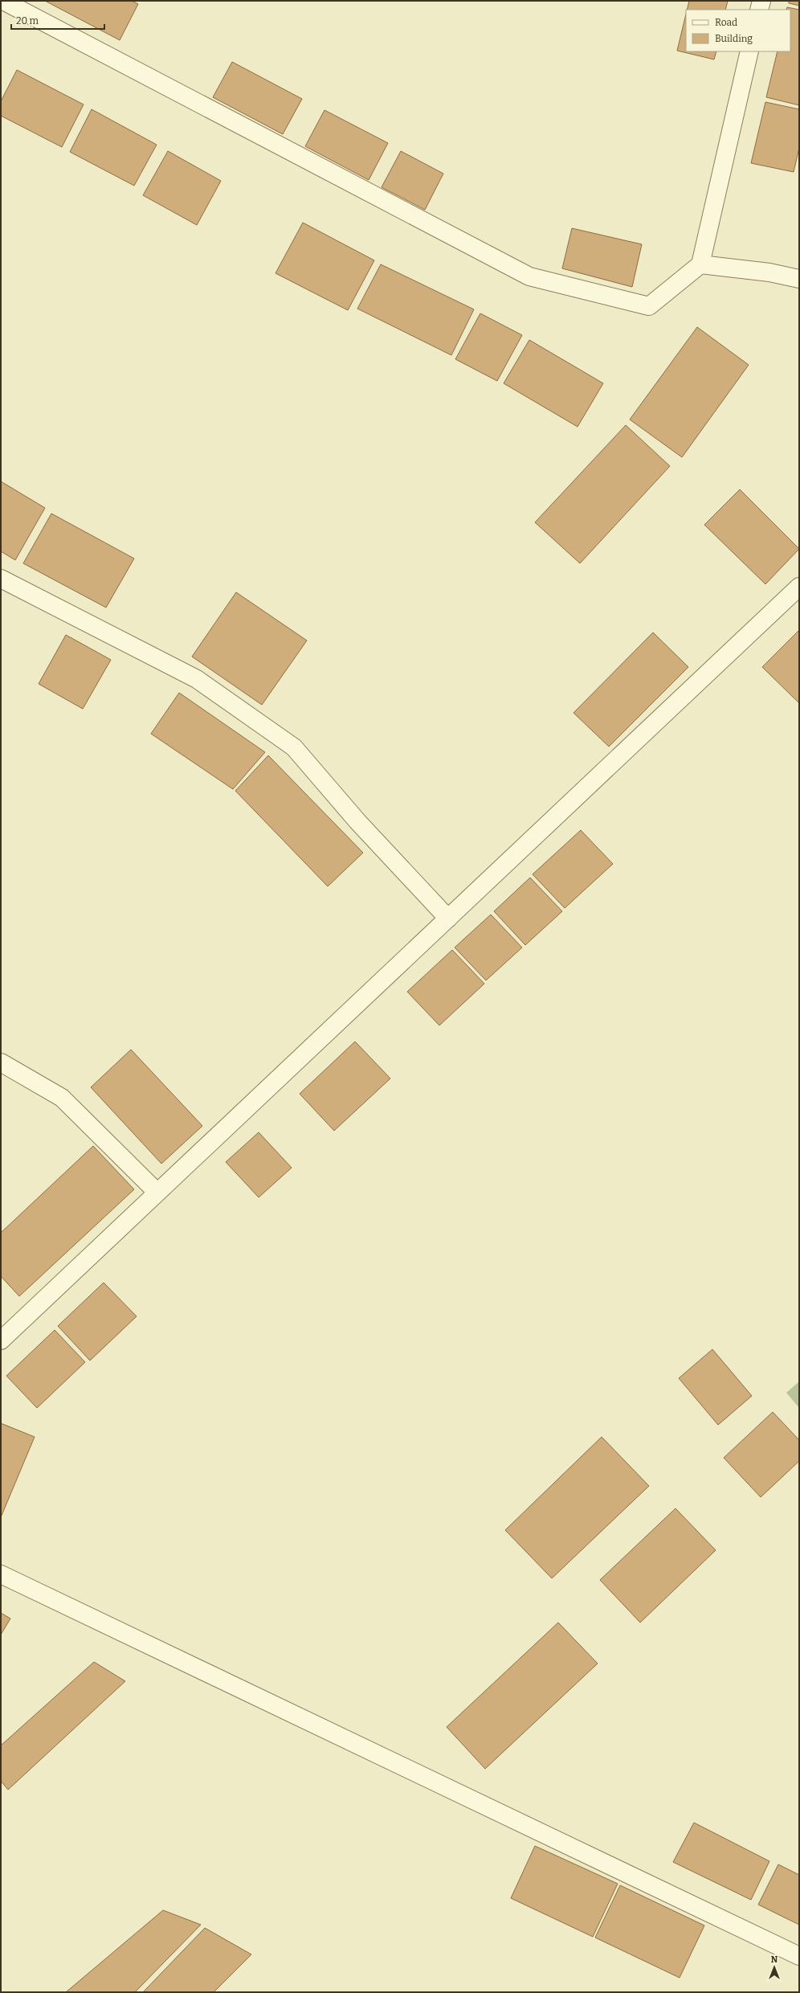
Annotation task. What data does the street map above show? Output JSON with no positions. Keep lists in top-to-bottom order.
{
  "legend": ["Road", "Building"],
  "scale_bar": "20 m",
  "north": "top"
}
